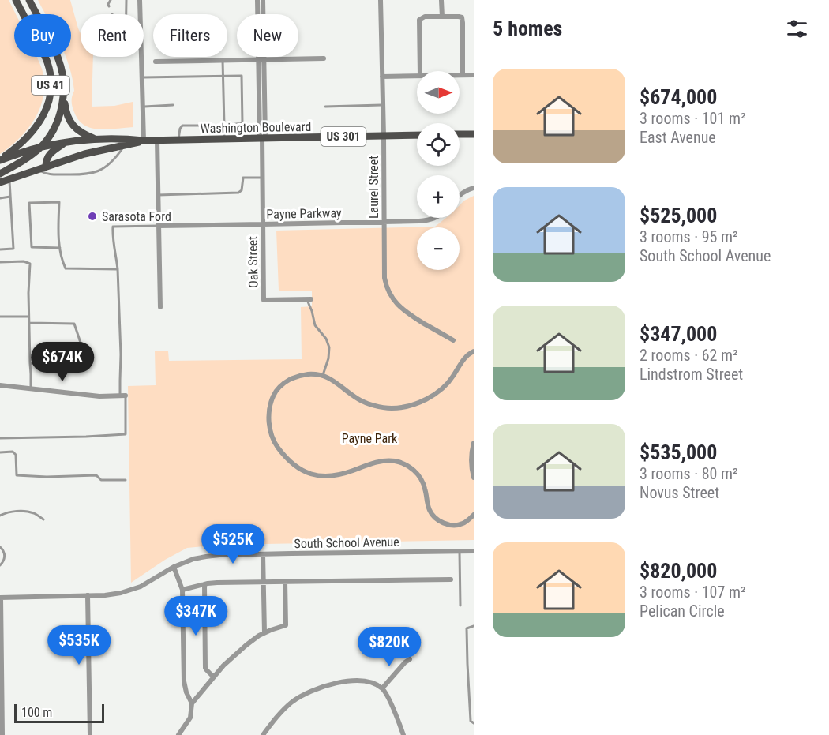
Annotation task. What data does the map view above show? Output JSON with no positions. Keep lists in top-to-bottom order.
{
  "streets": {
    "main road": ["US 41", "Washington Boulevard", "US 301"],
    "street": [
      "Laurel Street",
      "Payne Parkway",
      "Oak Street",
      "South School Avenue"
    ]
  },
  "crossings": [
    ["US 41", "Washington Boulevard"],
    ["Washington Boulevard", "Laurel Street"],
    ["Washington Boulevard", "Oak Street"],
    ["Laurel Street", "Payne Parkway"],
    ["Payne Parkway", "Oak Street"]
  ],
  "parks": ["Payne Park"],
  "places": ["Sarasota Ford"],
  "scale_bar": "100 m",
  "north": "right",
  "page": {
    "heading": "5 homes",
    "chip": [
      "Buy",
      "Rent",
      "Filters",
      "New"
    ],
    "list": [
      {
        "name": "$674,000",
        "note": "3 rooms · 101 m² · East Avenue"
      },
      {
        "name": "$525,000",
        "note": "3 rooms · 95 m² · South School Avenue"
      },
      {
        "name": "$347,000",
        "note": "2 rooms · 62 m² · Lindstrom Street"
      },
      {
        "name": "$535,000",
        "note": "3 rooms · 80 m² · Novus Street"
      },
      {
        "name": "$820,000",
        "note": "3 rooms · 107 m² · Pelican Circle"
      }
    ],
    "map_buttons": ["+", "−"],
    "price": [
      "$674K",
      "$525K",
      "$347K",
      "$535K",
      "$820K"
    ],
    "scale": "100 m"
  }
}
